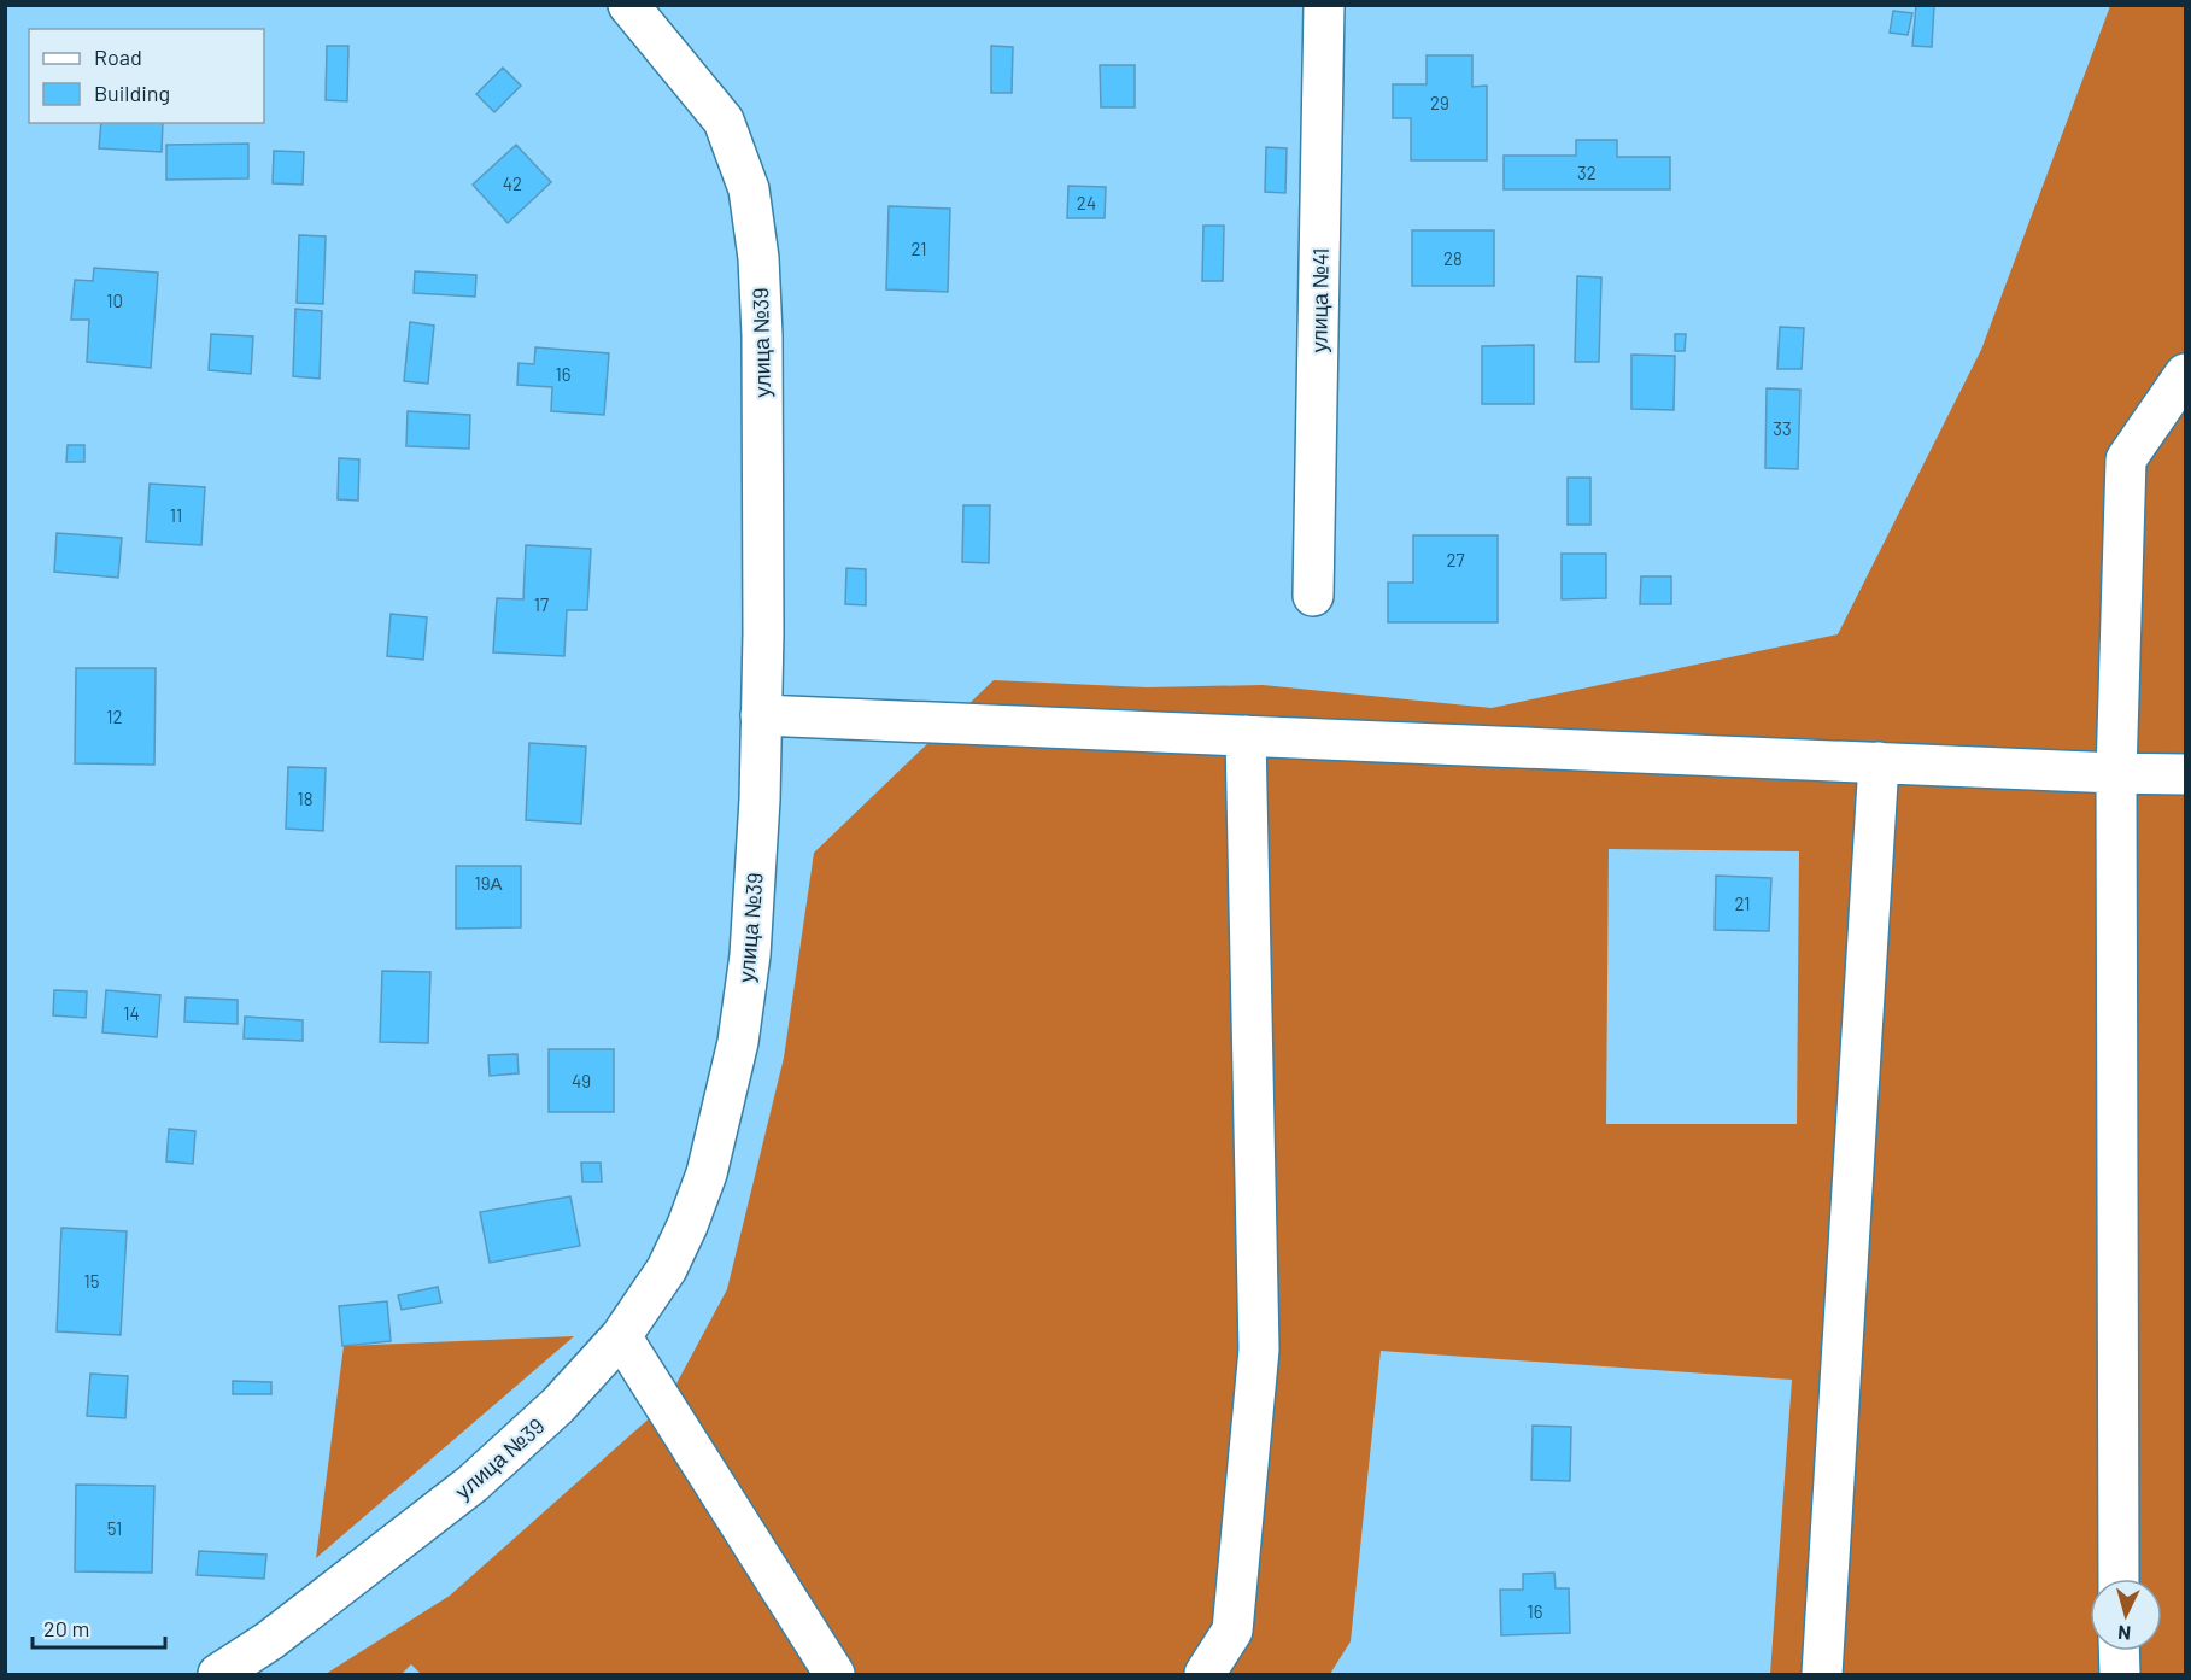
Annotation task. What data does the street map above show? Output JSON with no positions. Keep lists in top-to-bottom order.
{
  "streets": {
    "street": ["улица №41", "улица №39"]
  },
  "house_numbers": [
    "29",
    "32",
    "42",
    "24",
    "21",
    "28",
    "10",
    "16",
    "33",
    "11",
    "27",
    "17",
    "12",
    "18",
    "19А",
    "21",
    "14",
    "49",
    "15",
    "51",
    "16"
  ],
  "legend": ["Road", "Building"],
  "scale_bar": "20 m",
  "north": "bottom"
}
